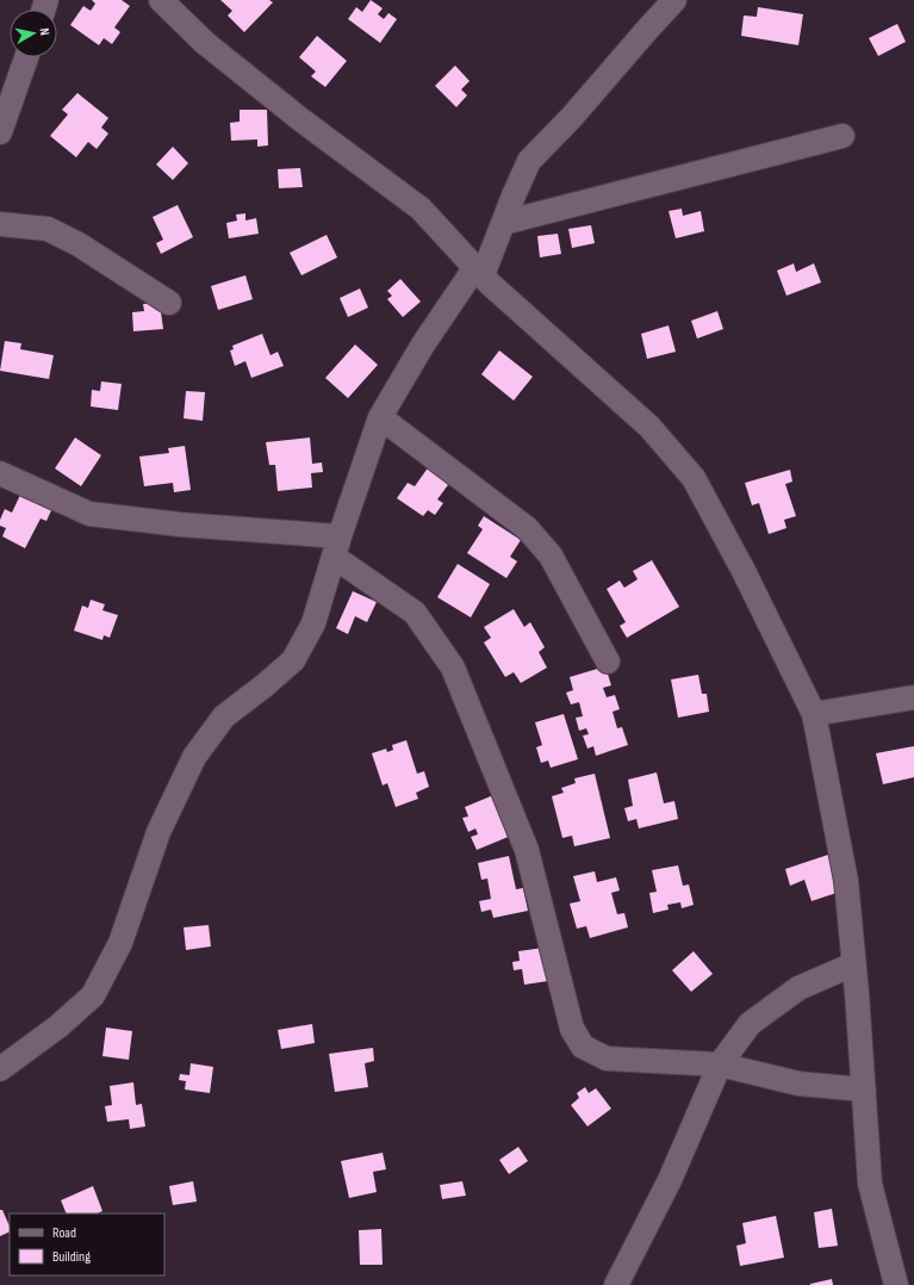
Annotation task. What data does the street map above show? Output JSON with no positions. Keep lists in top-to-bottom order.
{
  "legend": ["Road", "Building"],
  "north": "right"
}
